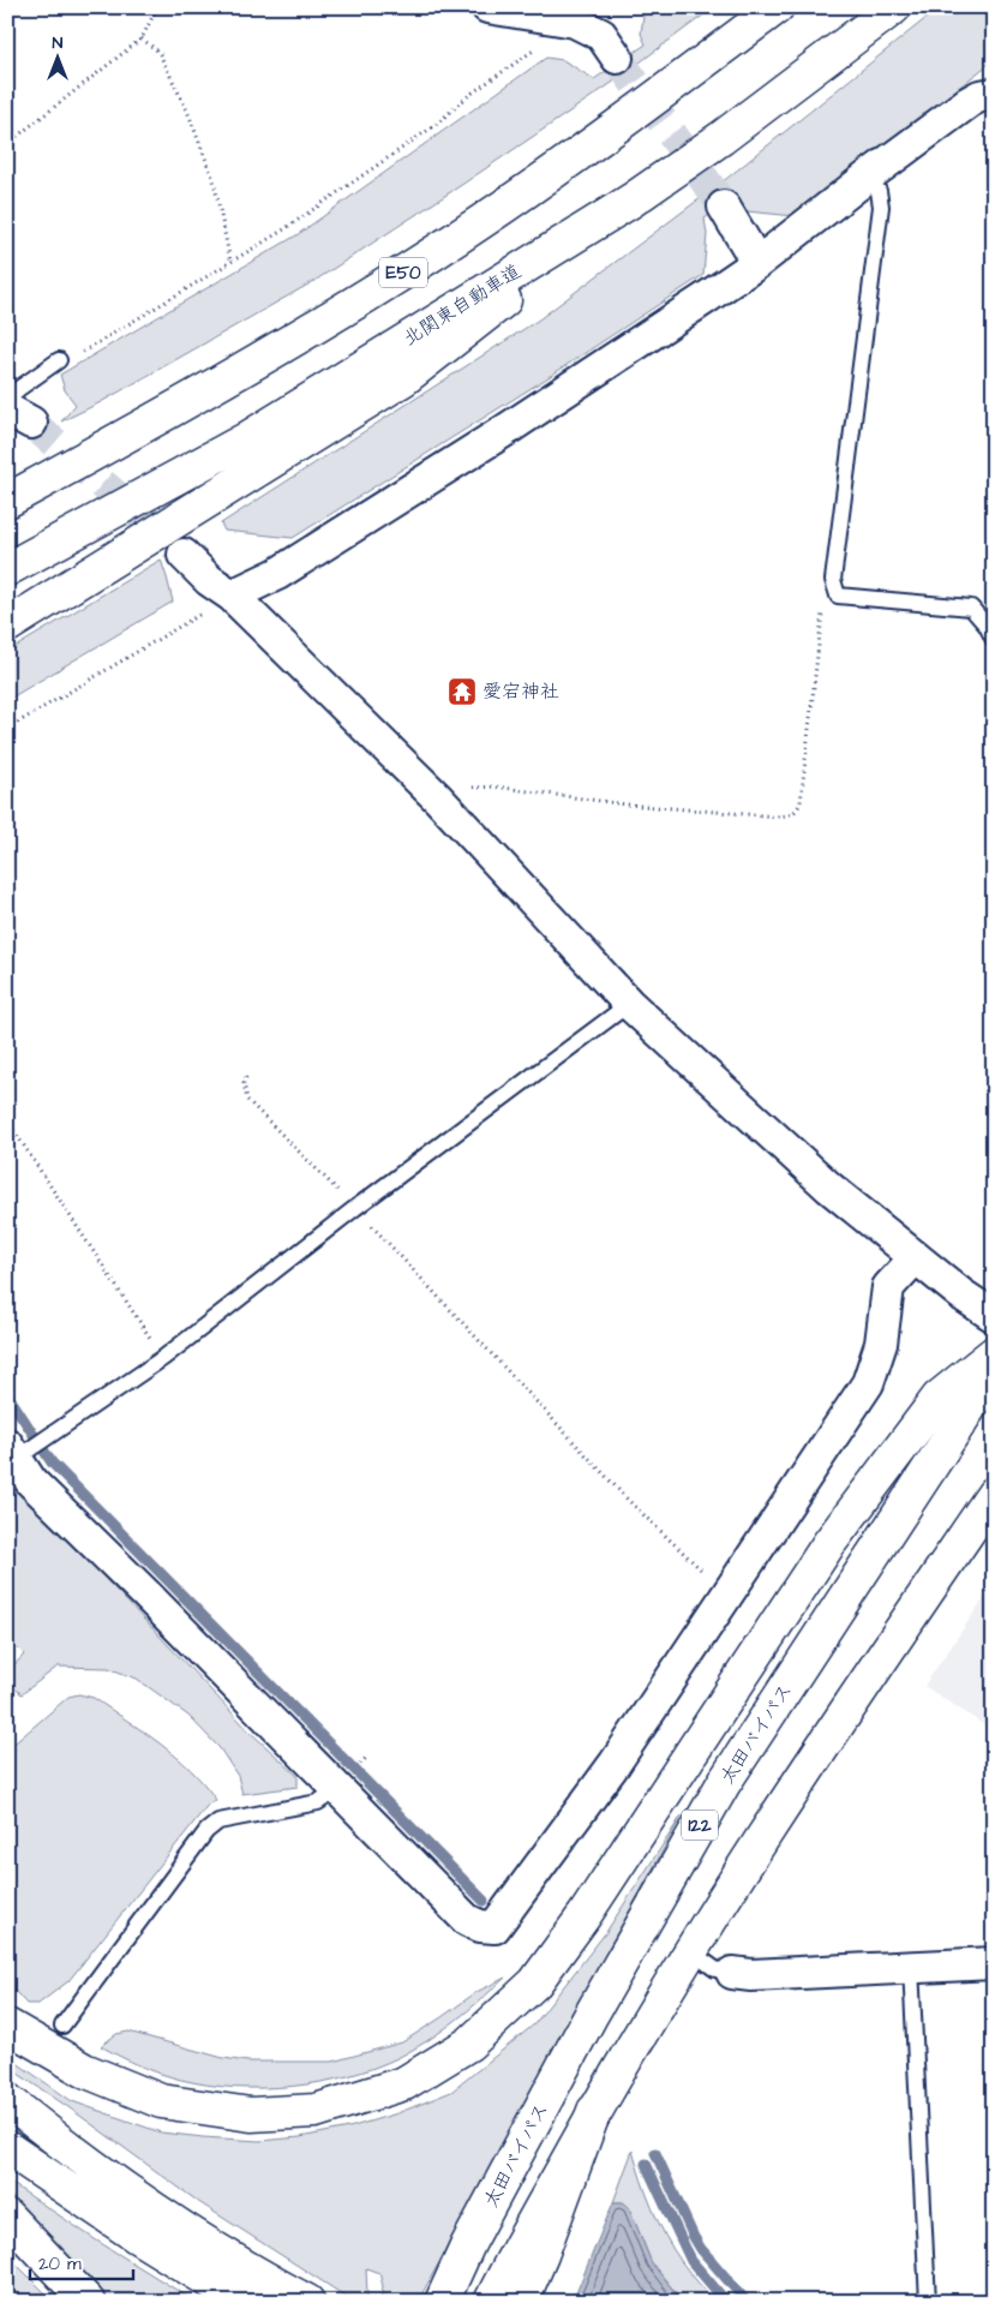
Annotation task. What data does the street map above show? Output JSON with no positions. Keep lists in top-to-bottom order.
{
  "streets": {
    "highway": [
      "E50",
      "北関東自動車道",
      "太田バイパス",
      "122"
    ]
  },
  "places": {
    "temple": ["愛宕神社"]
  },
  "scale_bar": "20 m",
  "north": "top"
}
